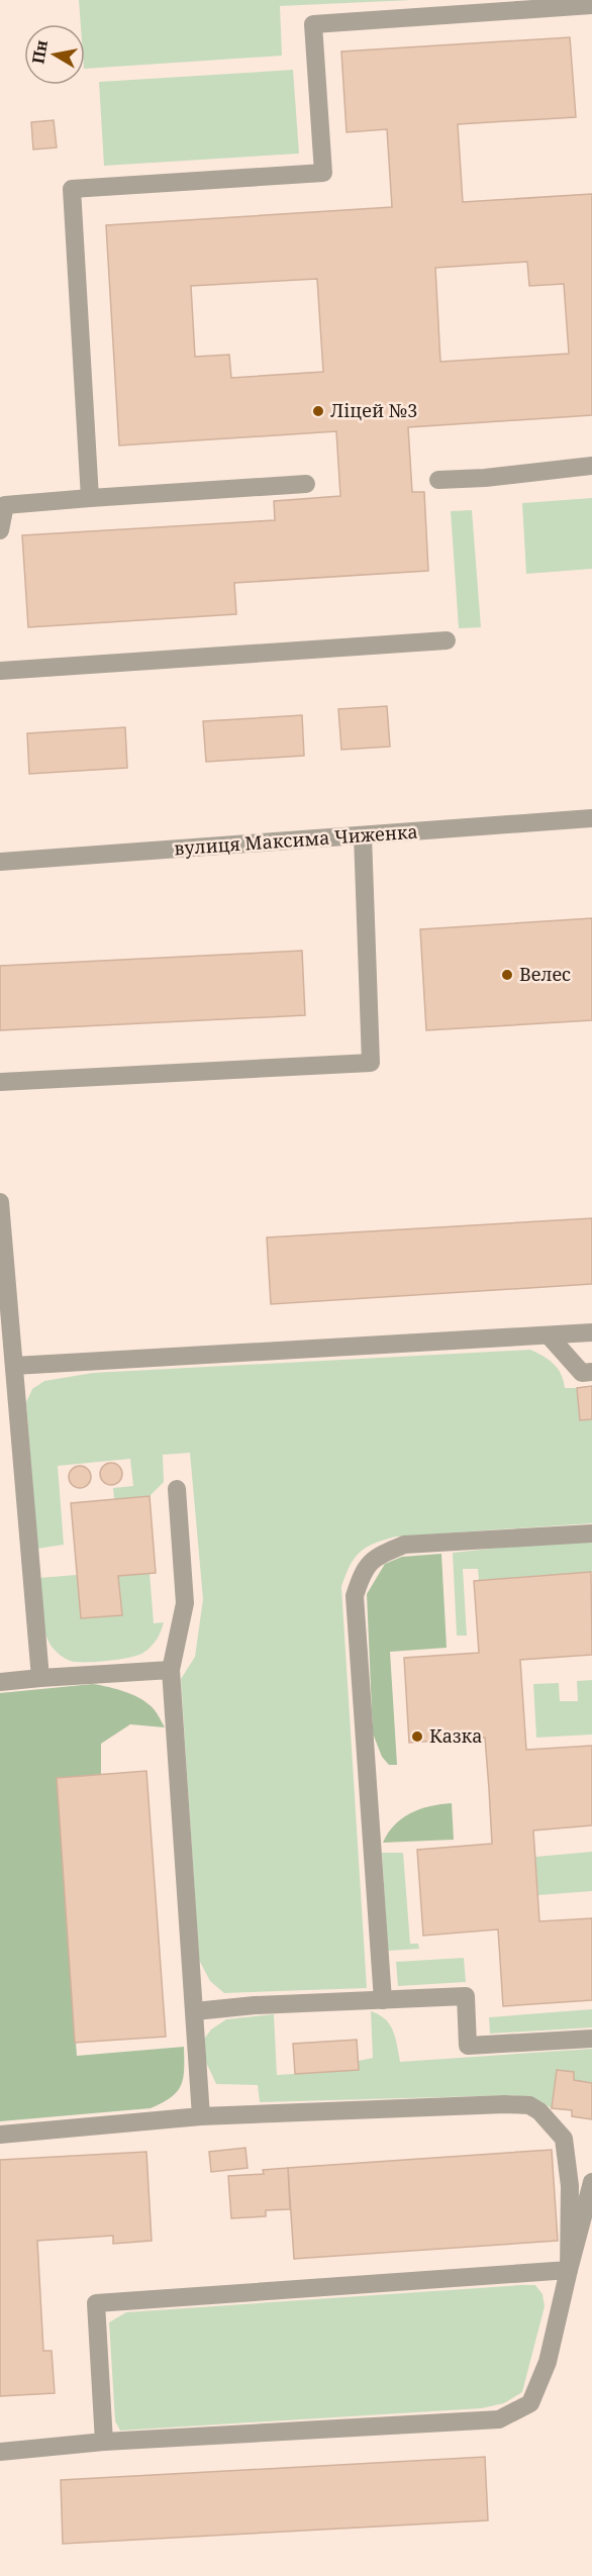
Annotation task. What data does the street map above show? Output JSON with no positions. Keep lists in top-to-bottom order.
{
  "streets": {
    "street": ["вулиця Максима Чиженка"]
  },
  "places": ["Ліцей №3", "Велес", "Казка"],
  "north": "left"
}
